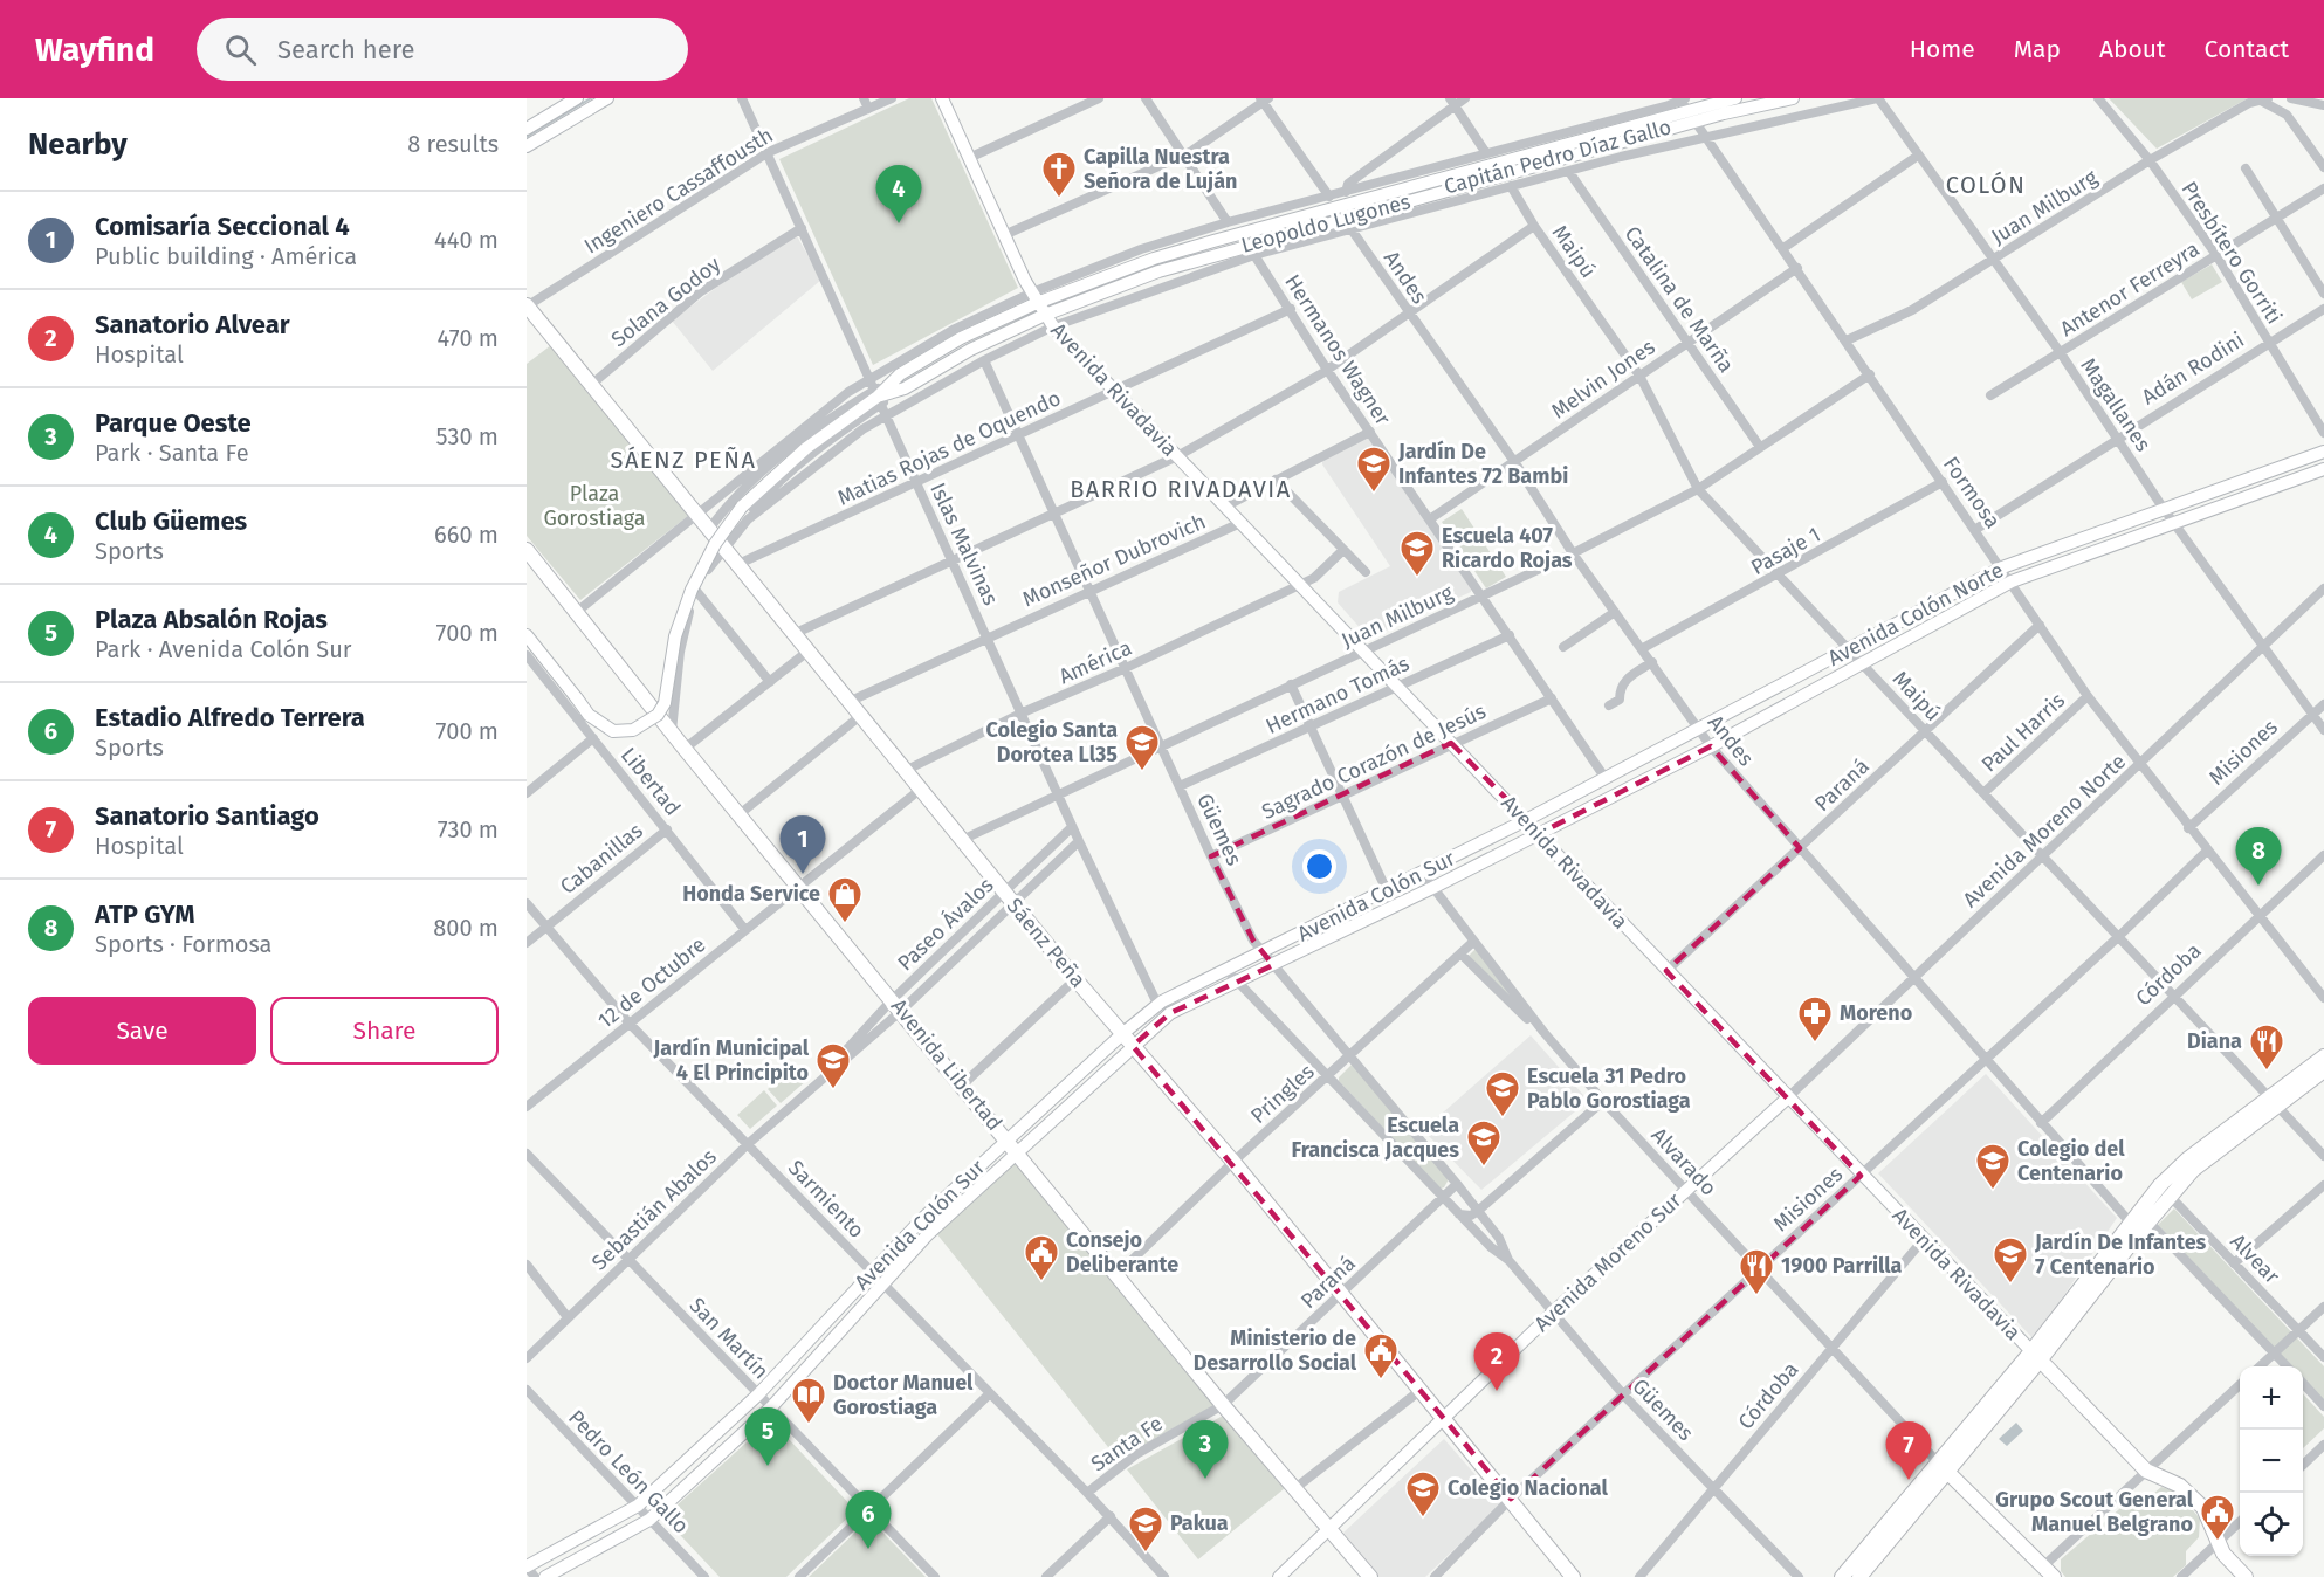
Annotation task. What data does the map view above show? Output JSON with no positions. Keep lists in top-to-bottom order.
{
  "streets": {
    "main road": [
      "Leopoldo Lugones",
      "Avenida Rivadavia",
      "Avenida Colón Norte",
      "Avenida Colón Sur",
      "Sáenz Peña",
      "Avenida Libertad",
      "Avenida Moreno Sur"
    ],
    "street": [
      "Capitán Pedro Díaz Gallo",
      "Ingeniero Cassaffousth",
      "Juan Milburg",
      "Maipú",
      "Presbítero Gorriti",
      "Andes",
      "Antenor Ferreyra",
      "Catalina de Marña",
      "Solana Godoy",
      "Hermanos Wagner",
      "Adán Rodini",
      "Melvin Jones",
      "Magallanes",
      "Matias Rojas de Oquendo",
      "Formosa",
      "Islas Malvinas",
      "Pasaje 1",
      "Monseñor Dubrovich",
      "América",
      "Hermano Tomás",
      "Paul Harris",
      "Misiones",
      "Sagrado Corazón de Jesús",
      "Libertad",
      "Paraná",
      "Güemes",
      "Avenida Moreno Norte",
      "Cabanillas",
      "Paseo Ávalos",
      "Córdoba",
      "12 de Octubre",
      "Pringles",
      "Alvarado",
      "Sarmiento",
      "Sebastián Abalos",
      "Alvear",
      "San Martín",
      "Santa Fe",
      "Pedro León Gallo"
    ]
  },
  "crossings": [
    ["Capitán Pedro Díaz Gallo", "Leopoldo Lugones"],
    ["Capitán Pedro Díaz Gallo", "Maipú"],
    ["Capitán Pedro Díaz Gallo", "Andes"],
    ["Capitán Pedro Díaz Gallo", "Catalina de Marña"],
    ["Capitán Pedro Díaz Gallo", "Hermanos Wagner"],
    ["Capitán Pedro Díaz Gallo", "Avenida Rivadavia"],
    ["Capitán Pedro Díaz Gallo", "Magallanes"],
    ["Capitán Pedro Díaz Gallo", "Formosa"],
    ["Capitán Pedro Díaz Gallo", "Islas Malvinas"],
    ["Capitán Pedro Díaz Gallo", "Güemes"],
    ["Capitán Pedro Díaz Gallo", "Sáenz Peña"],
    ["Capitán Pedro Díaz Gallo", "Avenida Libertad"],
    ["Ingeniero Cassaffousth", "Islas Malvinas"],
    ["Ingeniero Cassaffousth", "Sáenz Peña"],
    ["Juan Milburg", "Maipú"],
    ["Juan Milburg", "Presbítero Gorriti"],
    ["Juan Milburg", "Andes"],
    ["Juan Milburg", "Catalina de Marña"],
    ["Juan Milburg", "Hermanos Wagner"],
    ["Juan Milburg", "Avenida Rivadavia"],
    ["Juan Milburg", "Magallanes"],
    ["Juan Milburg", "Formosa"],
    ["Juan Milburg", "Islas Malvinas"],
    ["Juan Milburg", "Güemes"],
    ["Juan Milburg", "Sáenz Peña"],
    ["Leopoldo Lugones", "Avenida Rivadavia"],
    ["Leopoldo Lugones", "Formosa"],
    ["Leopoldo Lugones", "Islas Malvinas"],
    ["Maipú", "Melvin Jones"],
    ["Maipú", "Pasaje 1"],
    ["Maipú", "Avenida Colón Norte"],
    ["Maipú", "Paul Harris"],
    ["Maipú", "Misiones"],
    ["Maipú", "Paraná"],
    ["Maipú", "Avenida Moreno Norte"],
    ["Maipú", "Córdoba"],
    ["Presbítero Gorriti", "Antenor Ferreyra"],
    ["Presbítero Gorriti", "Adán Rodini"],
    ["Andes", "Melvin Jones"],
    ["Andes", "Pasaje 1"],
    ["Andes", "Avenida Colón Norte"],
    ["Andes", "Misiones"],
    ["Andes", "Paraná"],
    ["Andes", "Avenida Moreno Norte"],
    ["Andes", "Córdoba"],
    ["Antenor Ferreyra", "Magallanes"],
    ["Catalina de Marña", "Melvin Jones"],
    ["Solana Godoy", "Islas Malvinas"],
    ["Solana Godoy", "Sáenz Peña"],
    ["Hermanos Wagner", "Melvin Jones"],
    ["Hermanos Wagner", "Matias Rojas de Oquendo"],
    ["Hermanos Wagner", "Monseñor Dubrovich"],
    ["Hermanos Wagner", "Avenida Colón Norte"],
    ["Hermanos Wagner", "Hermano Tomás"],
    ["Hermanos Wagner", "Sagrado Corazón de Jesús"],
    ["Adán Rodini", "Magallanes"],
    ["Adán Rodini", "Formosa"],
    ["Melvin Jones", "Formosa"],
    ["Avenida Rivadavia", "Matias Rojas de Oquendo"],
    ["Avenida Rivadavia", "Monseñor Dubrovich"],
    ["Avenida Rivadavia", "Avenida Colón Norte"],
    ["Avenida Rivadavia", "América"],
    ["Avenida Rivadavia", "Hermano Tomás"],
    ["Avenida Rivadavia", "Misiones"],
    ["Avenida Rivadavia", "Sagrado Corazón de Jesús"],
    ["Avenida Rivadavia", "Paraná"],
    ["Avenida Rivadavia", "Avenida Moreno Norte"],
    ["Avenida Rivadavia", "Avenida Colón Sur"],
    ["Avenida Rivadavia", "Córdoba"],
    ["Avenida Rivadavia", "Avenida Moreno Sur"],
    ["Magallanes", "Avenida Colón Norte"],
    ["Magallanes", "Misiones"],
    ["Magallanes", "Avenida Moreno Norte"],
    ["Matias Rojas de Oquendo", "Islas Malvinas"],
    ["Matias Rojas de Oquendo", "Güemes"],
    ["Matias Rojas de Oquendo", "Sáenz Peña"],
    ["Formosa", "Pasaje 1"],
    ["Formosa", "Avenida Colón Norte"],
    ["Formosa", "Paul Harris"],
    ["Formosa", "Misiones"],
    ["Formosa", "Paraná"],
    ["Formosa", "Avenida Moreno Norte"],
    ["Formosa", "Córdoba"],
    ["Islas Malvinas", "Monseñor Dubrovich"],
    ["Islas Malvinas", "América"],
    ["Islas Malvinas", "Avenida Colón Sur"],
    ["Islas Malvinas", "Paseo Ávalos"],
    ["Monseñor Dubrovich", "Güemes"],
    ["Monseñor Dubrovich", "Sáenz Peña"],
    ["Avenida Colón Norte", "Avenida Colón Sur"],
    ["América", "Güemes"],
    ["América", "Sáenz Peña"],
    ["Hermano Tomás", "Güemes"],
    ["Misiones", "Güemes"],
    ["Misiones", "Sáenz Peña"],
    ["Misiones", "Alvarado"],
    ["Sagrado Corazón de Jesús", "Güemes"],
    ["Libertad", "Cabanillas"],
    ["Libertad", "12 de Octubre"],
    ["Paraná", "Güemes"],
    ["Paraná", "Sáenz Peña"],
    ["Paraná", "Avenida Libertad"],
    ["Paraná", "Santa Fe"],
    ["Güemes", "Avenida Colón Sur"],
    ["Güemes", "Córdoba"],
    ["Güemes", "Pringles"],
    ["Güemes", "Avenida Moreno Sur"],
    ["Avenida Moreno Norte", "Avenida Moreno Sur"],
    ["Cabanillas", "Sarmiento"],
    ["Avenida Colón Sur", "Sáenz Peña"],
    ["Avenida Colón Sur", "Avenida Libertad"],
    ["Avenida Colón Sur", "Alvarado"],
    ["Avenida Colón Sur", "Sarmiento"],
    ["Avenida Colón Sur", "San Martín"],
    ["Avenida Colón Sur", "Pedro León Gallo"],
    ["Paseo Ávalos", "Sáenz Peña"],
    ["Paseo Ávalos", "Avenida Libertad"],
    ["Paseo Ávalos", "Sebastián Abalos"],
    ["Sáenz Peña", "Pringles"],
    ["Sáenz Peña", "Avenida Moreno Sur"],
    ["Córdoba", "Alvarado"],
    ["12 de Octubre", "Avenida Libertad"],
    ["12 de Octubre", "Sarmiento"],
    ["Avenida Libertad", "Pringles"],
    ["Avenida Libertad", "Avenida Moreno Sur"],
    ["Avenida Libertad", "Santa Fe"],
    ["Pringles", "Alvarado"],
    ["Alvarado", "Avenida Moreno Sur"],
    ["Sarmiento", "Sebastián Abalos"],
    ["Sarmiento", "Santa Fe"],
    ["Sebastián Abalos", "San Martín"]
  ],
  "districts": ["COLÓN", "SÁENZ PEÑA", "BARRIO RIVADAVIA"],
  "parks": ["Plaza Gorostiaga"],
  "places": {
    "church": ["Capilla Nuestra Señora de Luján"],
    "school or university": [
      "Jardín De Infantes 72 Bambi",
      "Escuela 407 Ricardo Rojas",
      "Colegio Santa Dorotea Ll35",
      "Jardín Municipal 4 El Principito",
      "Escuela 31 Pedro Pablo Gorostiaga",
      "Escuela Francisca Jacques",
      "Colegio del Centenario",
      "Jardín De Infantes 7 Centenario",
      "Colegio Nacional",
      "Pakua"
    ],
    "shop": ["Honda Service"],
    "pharmacy": ["Moreno"],
    "restaurant": ["Diana", "1900 Parrilla"],
    "public building": ["Consejo Deliberante", "Ministerio de Desarrollo Social", "Grupo Scout General Manuel Belgrano"],
    "library": ["Doctor Manuel Gorostiaga"]
  },
  "page": {
    "header": "Wayfind",
    "search": "Search here",
    "nav": [
      "Home",
      "Map",
      "About",
      "Contact"
    ],
    "heading": ["Nearby", "8 results"],
    "pins": [
      "4",
      "1",
      "8",
      "2",
      "5",
      "3",
      "7",
      "6"
    ],
    "list": [
      {
        "mark": "1",
        "name": "Comisaría Seccional 4",
        "note": "Public building · América",
        "value": "440 m"
      },
      {
        "mark": "2",
        "name": "Sanatorio Alvear",
        "note": "Hospital",
        "value": "470 m"
      },
      {
        "mark": "3",
        "name": "Parque Oeste",
        "note": "Park · Santa Fe",
        "value": "530 m"
      },
      {
        "mark": "4",
        "name": "Club Güemes",
        "note": "Sports",
        "value": "660 m"
      },
      {
        "mark": "5",
        "name": "Plaza Absalón Rojas",
        "note": "Park · Avenida Colón Sur",
        "value": "700 m"
      },
      {
        "mark": "6",
        "name": "Estadio Alfredo Terrera",
        "note": "Sports",
        "value": "700 m"
      },
      {
        "mark": "7",
        "name": "Sanatorio Santiago",
        "note": "Hospital",
        "value": "730 m"
      },
      {
        "mark": "8",
        "name": "ATP GYM",
        "note": "Sports · Formosa",
        "value": "800 m"
      }
    ],
    "buttons": ["Save", "Share"],
    "map_buttons": ["+", "−"]
  }
}
